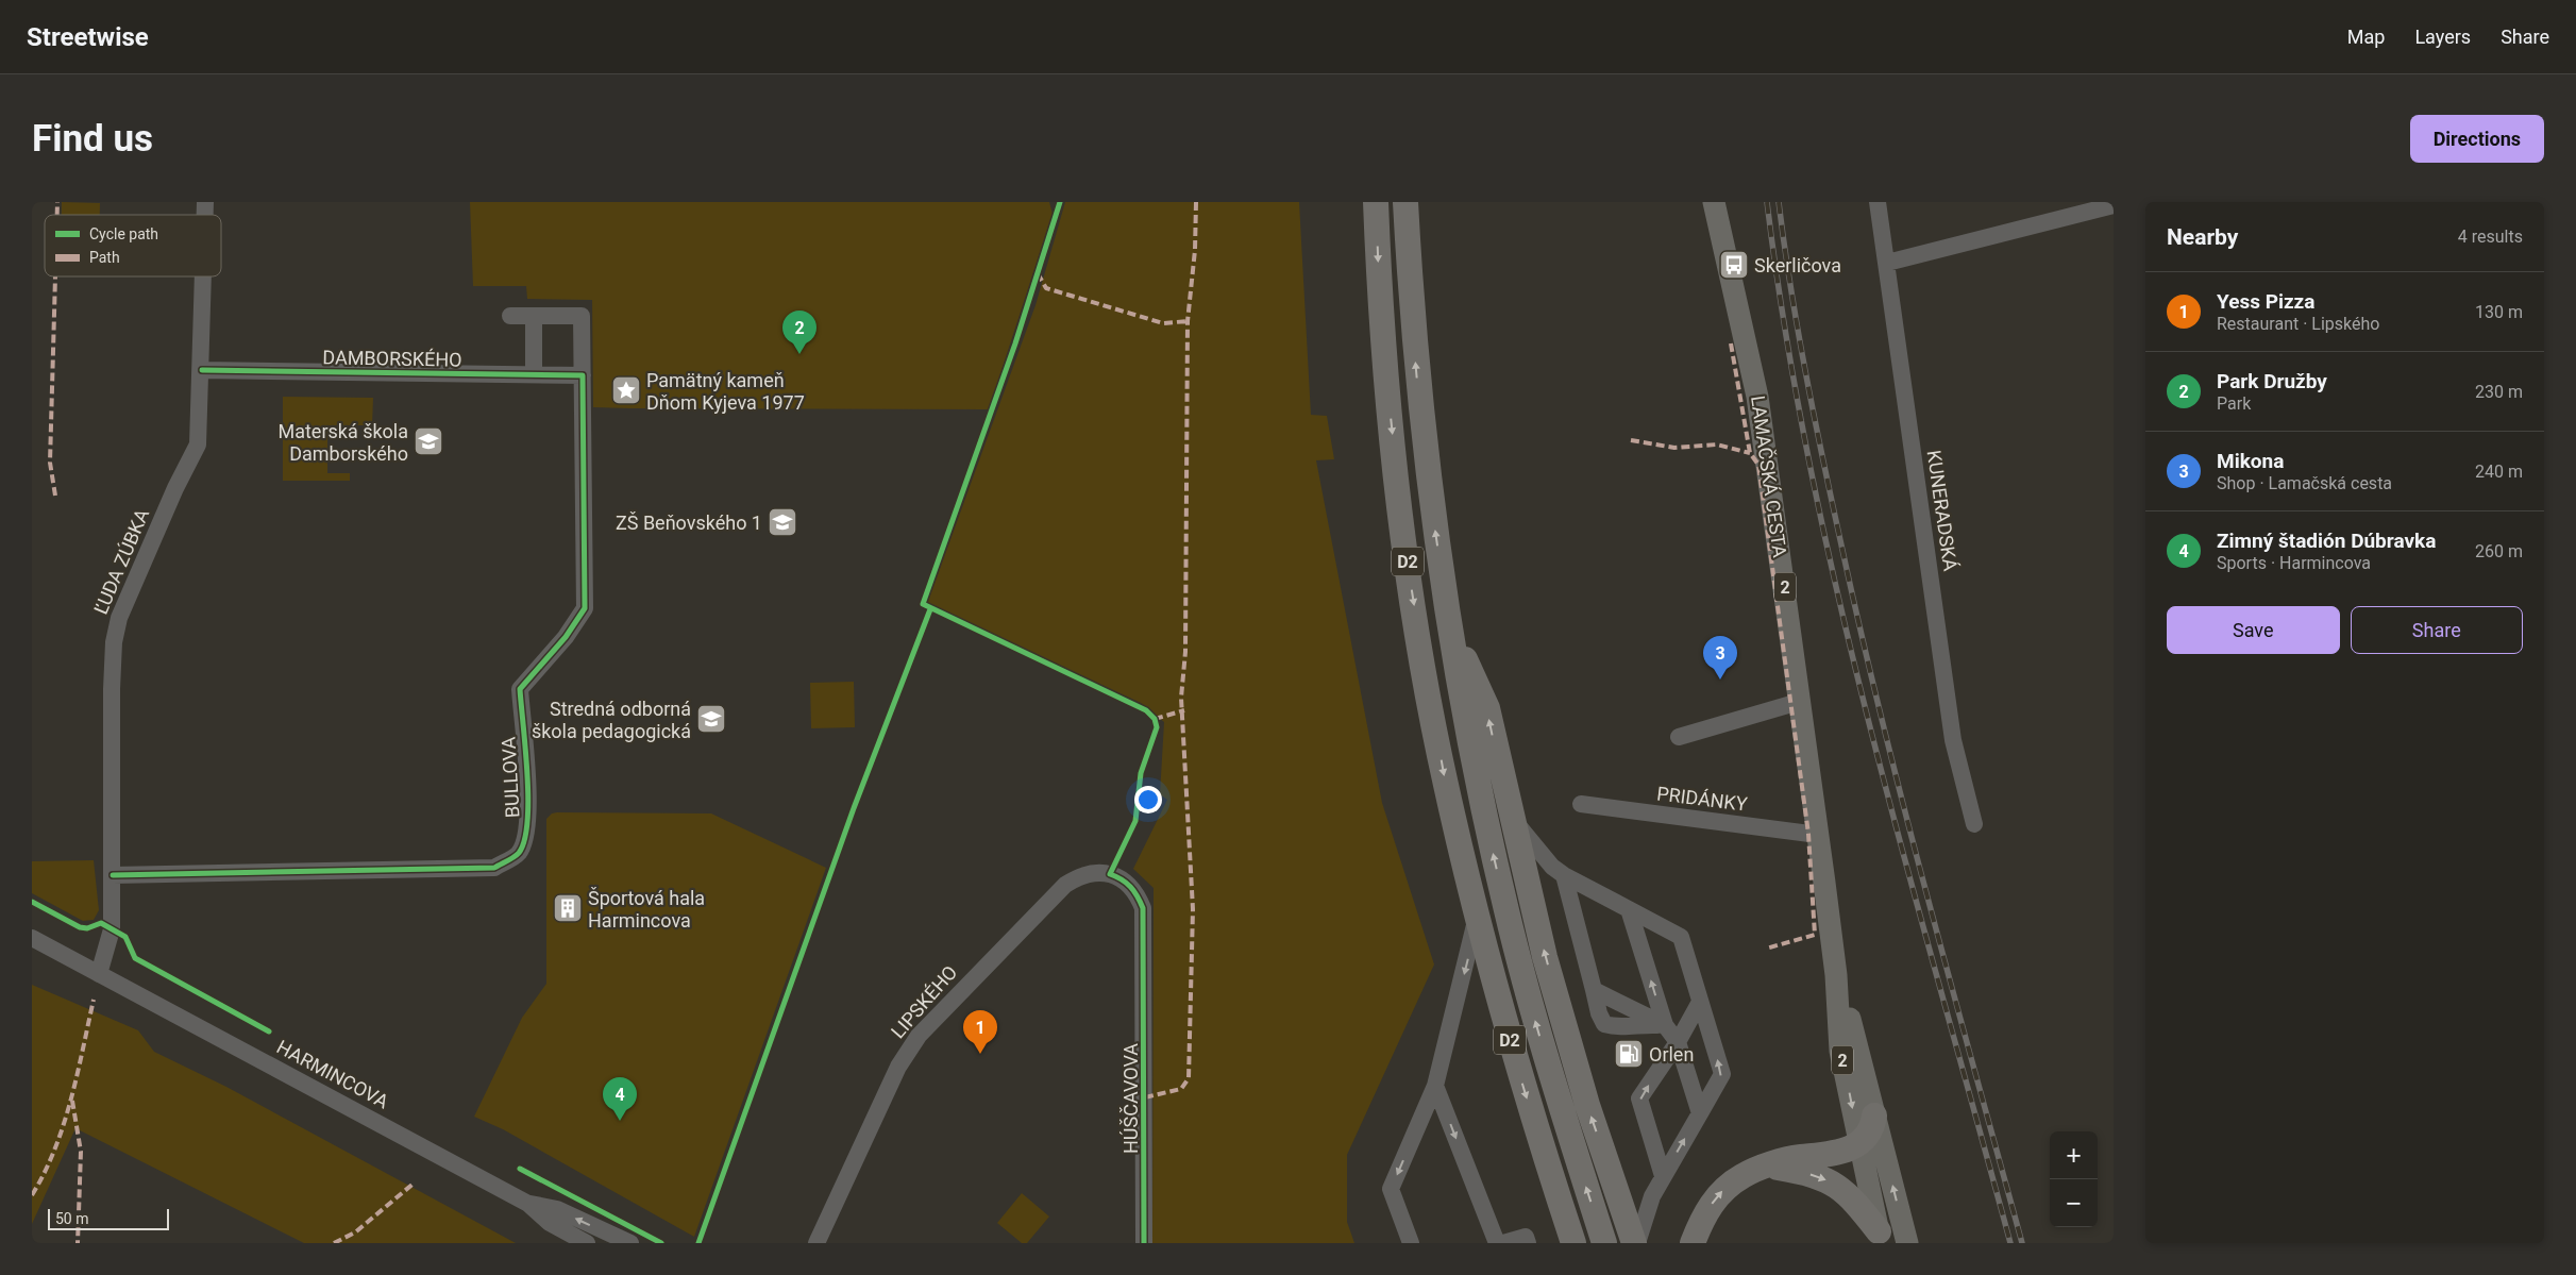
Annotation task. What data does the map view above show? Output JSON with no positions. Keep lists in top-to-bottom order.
{
  "streets": {
    "highway": ["D2"],
    "main road": ["LAMAČSKÁ CESTA", "2"],
    "street": [
      "DAMBORSKÉHO",
      "KUNERADSKÁ",
      "ĽUDA ZÚBKA",
      "BULLOVA",
      "PRIDÁNKY",
      "LIPSKÉHO",
      "HARMINCOVA",
      "HÚŠČAVOVA"
    ]
  },
  "crossings": [
    ["DAMBORSKÉHO", "ĽUDA ZÚBKA"],
    ["DAMBORSKÉHO", "BULLOVA"],
    ["LAMAČSKÁ CESTA", "PRIDÁNKY"],
    ["ĽUDA ZÚBKA", "BULLOVA"],
    ["ĽUDA ZÚBKA", "HARMINCOVA"],
    ["LIPSKÉHO", "HÚŠČAVOVA"]
  ],
  "places": {
    "bus stop": ["Skerličova"],
    "place": ["Pamätný kameň Dňom Kyjeva 1977"],
    "school or university": ["Materská škola Damborského", "ZŠ Beňovského 1", "Stredná odborná škola pedagogická"],
    "building": ["Športová hala Harmincova"],
    "fuel station": ["Orlen"]
  },
  "legend": ["Cycle path", "Path"],
  "scale_bar": "50 m",
  "page": {
    "header": "Streetwise",
    "nav": ["Map", "Layers", "Share"],
    "buttons": [
      "Directions",
      ["Save", "Share"]
    ],
    "title": "Find us",
    "heading": ["Nearby", "4 results"],
    "list": [
      {
        "mark": "1",
        "name": "Yess Pizza",
        "note": "Restaurant · Lipského",
        "value": "130 m"
      },
      {
        "mark": "2",
        "name": "Park Družby",
        "note": "Park",
        "value": "230 m"
      },
      {
        "mark": "3",
        "name": "Mikona",
        "note": "Shop · Lamačská cesta",
        "value": "240 m"
      },
      {
        "mark": "4",
        "name": "Zimný štadión Dúbravka",
        "note": "Sports · Harmincova",
        "value": "260 m"
      }
    ],
    "pins": [
      "2",
      "3",
      "1",
      "4"
    ],
    "map_buttons": ["+", "−"],
    "scale": "50 m"
  }
}
